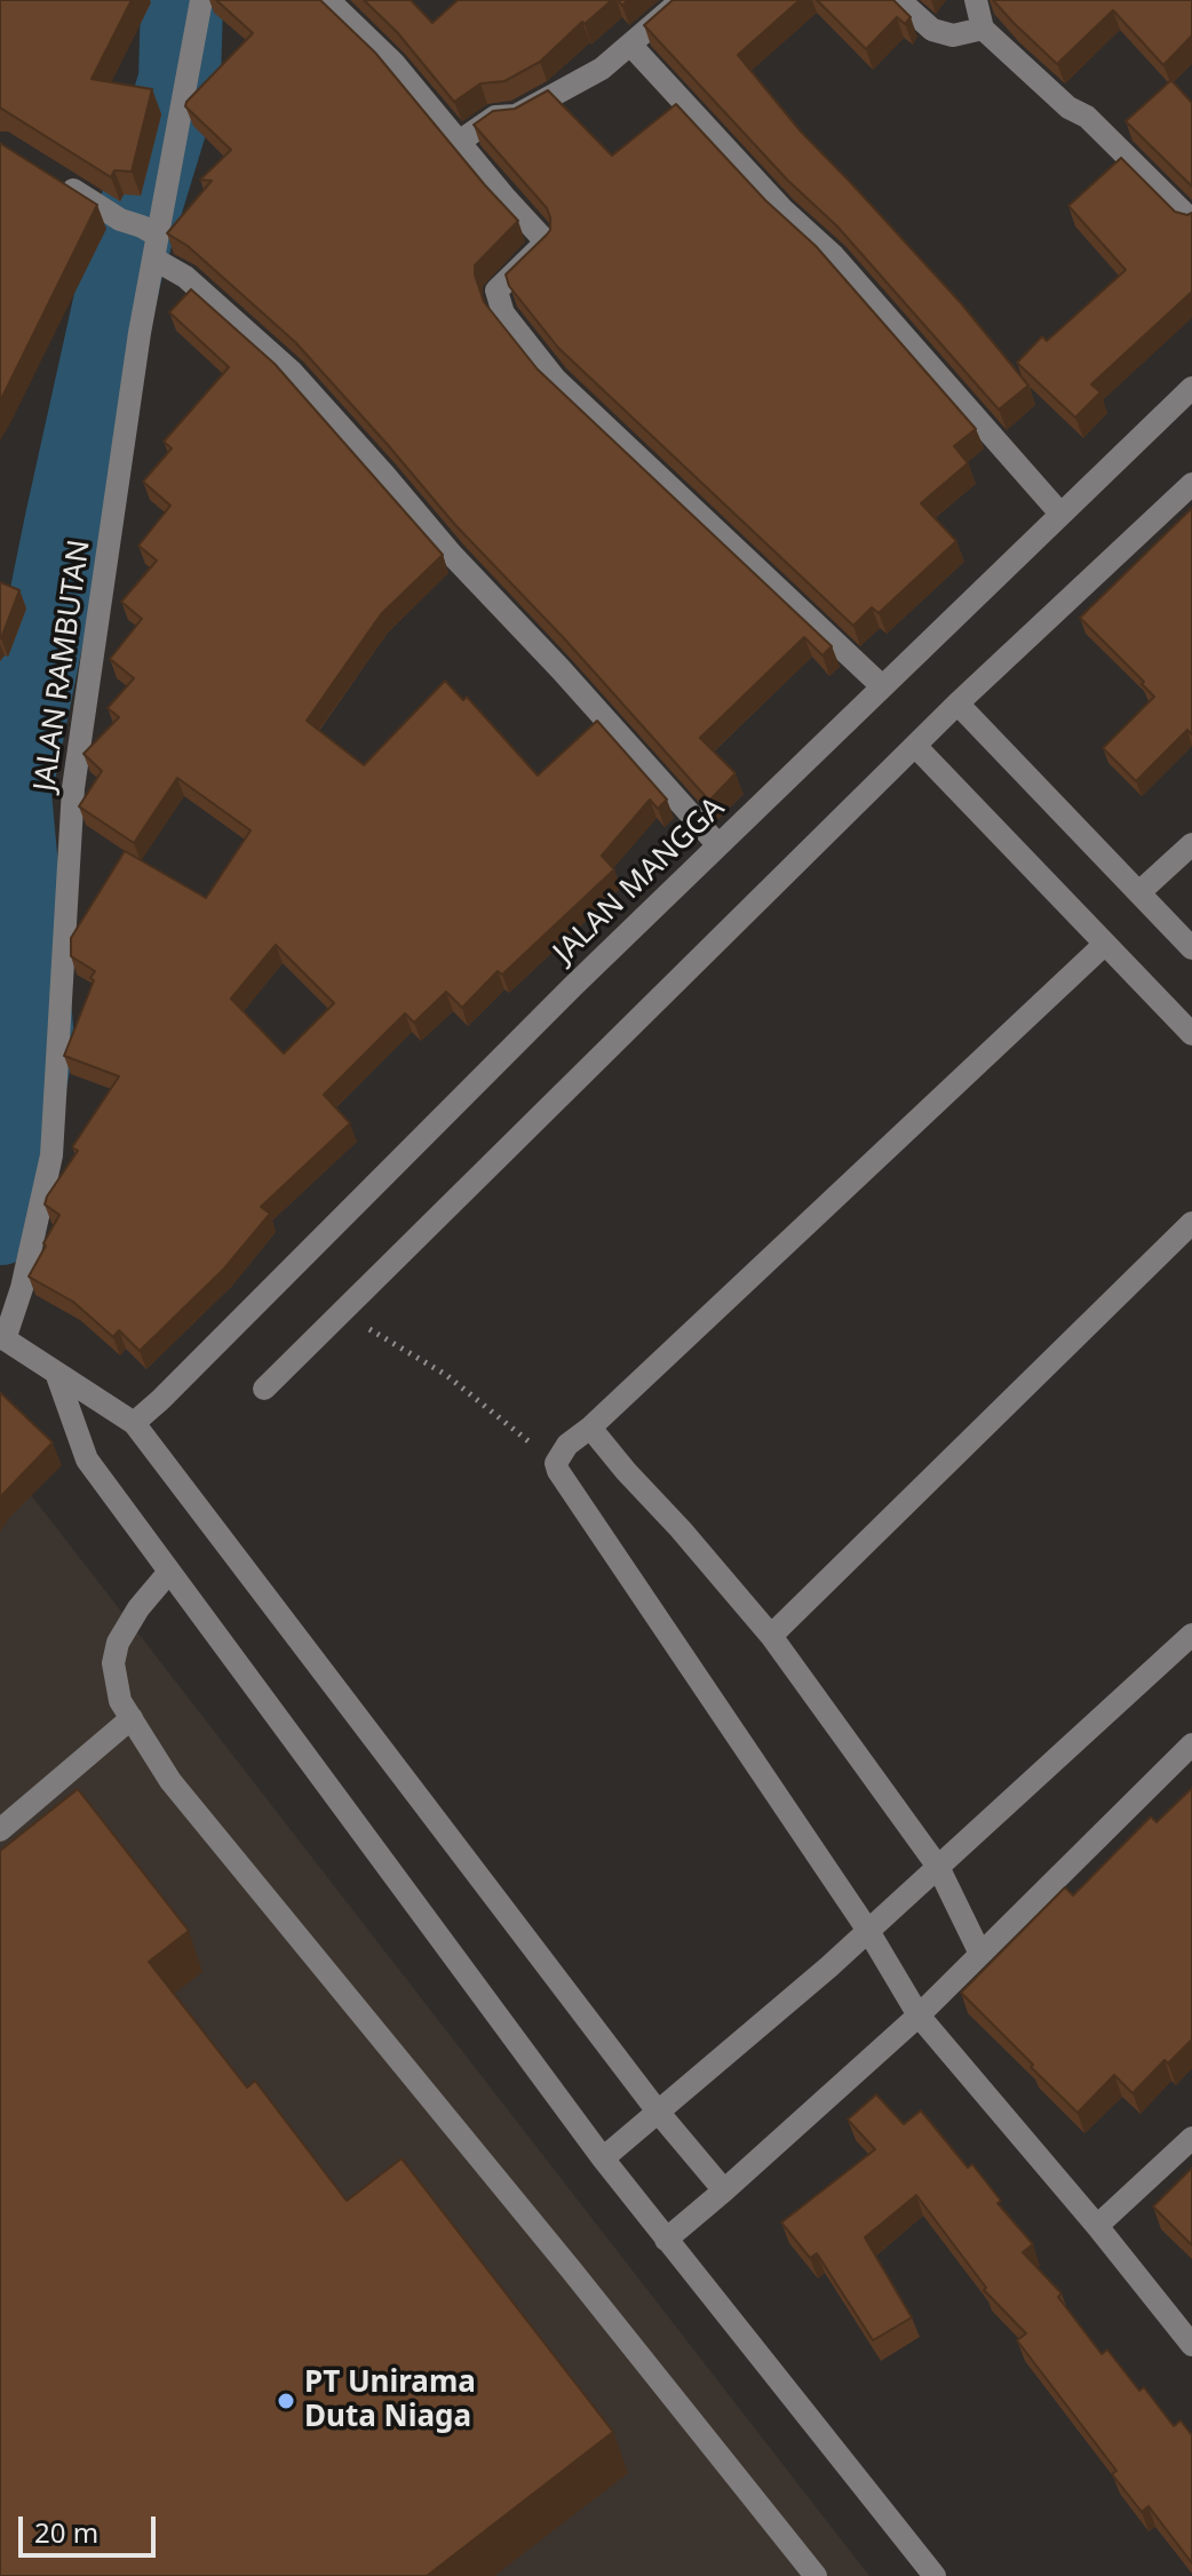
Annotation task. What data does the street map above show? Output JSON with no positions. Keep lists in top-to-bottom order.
{
  "streets": {
    "street": ["JALAN RAMBUTAN", "JALAN MANGGA"]
  },
  "places": ["PT Unirama Duta Niaga"],
  "scale_bar": "20 m"
}
